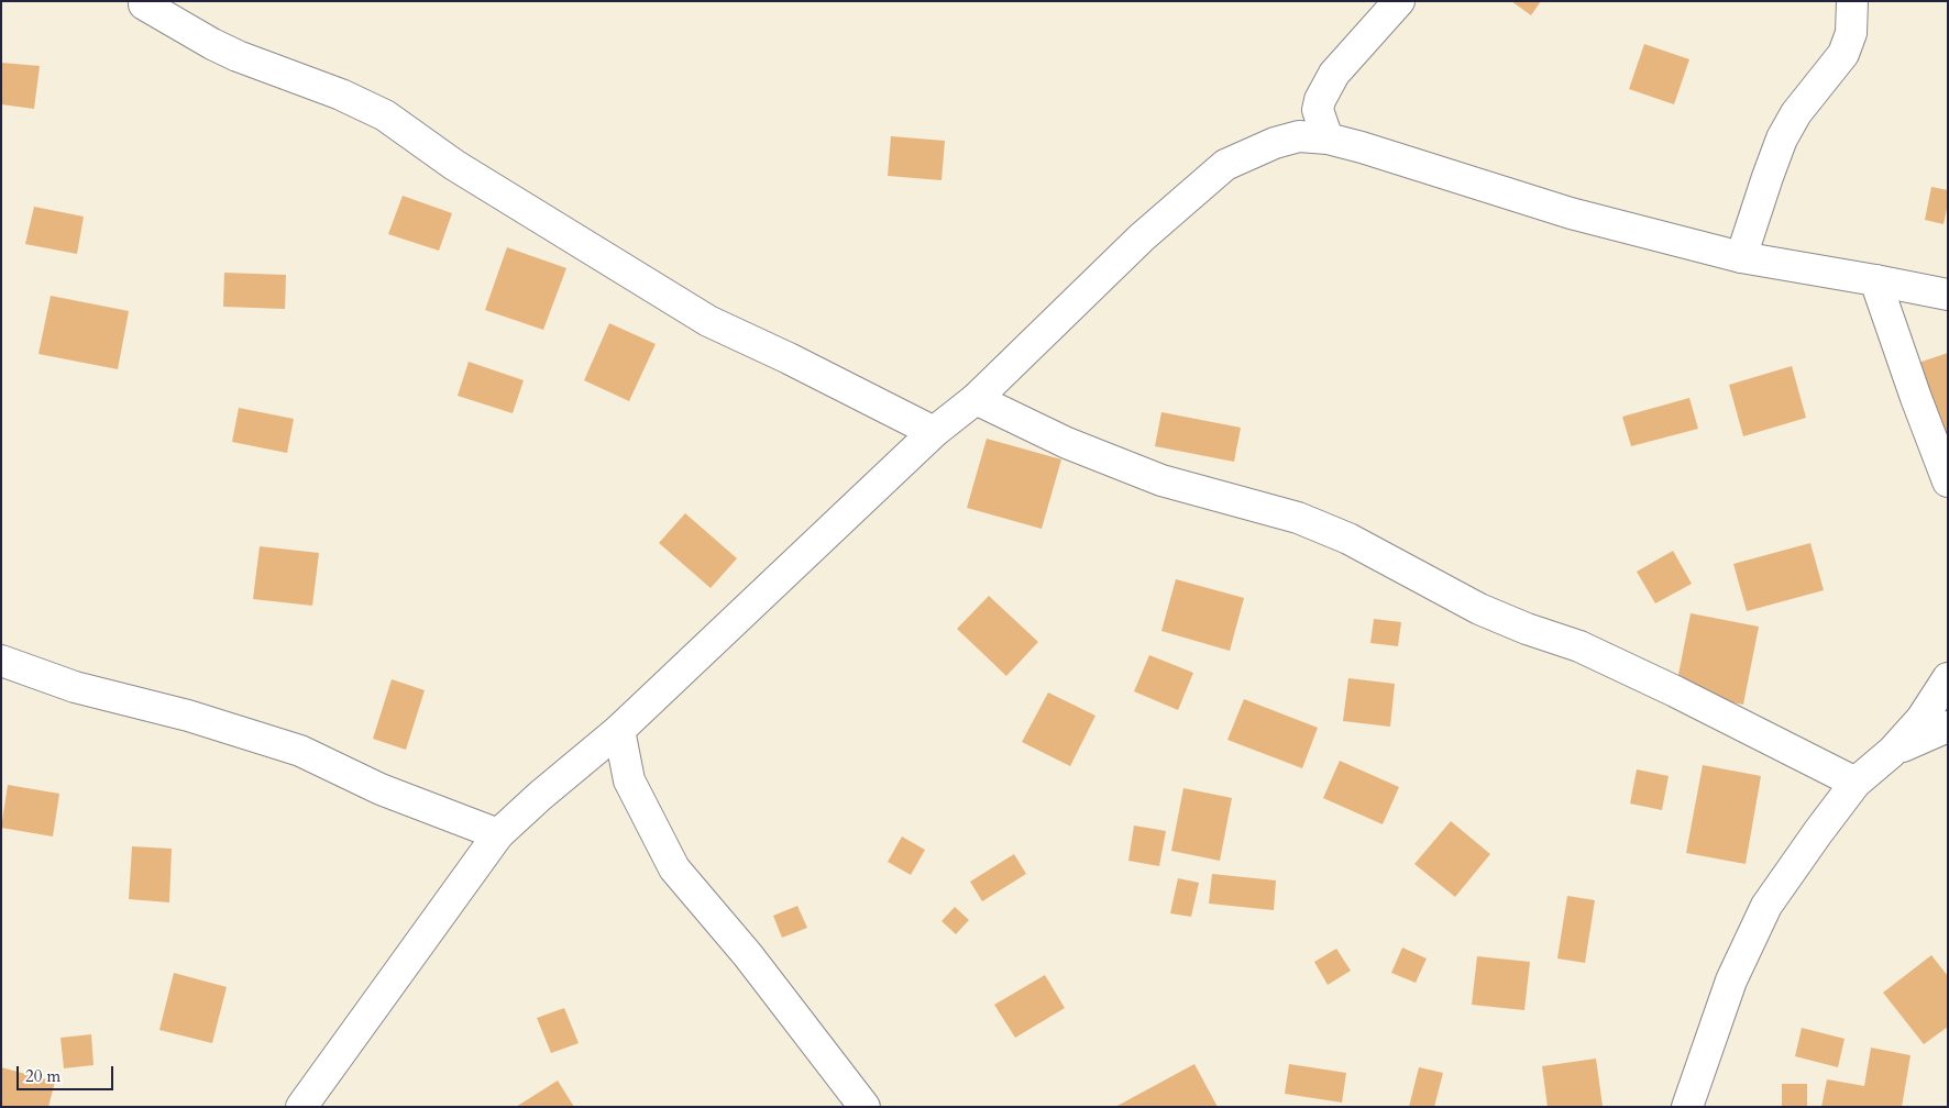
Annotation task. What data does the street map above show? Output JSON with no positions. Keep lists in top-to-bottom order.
{
  "scale_bar": "20 m"
}
